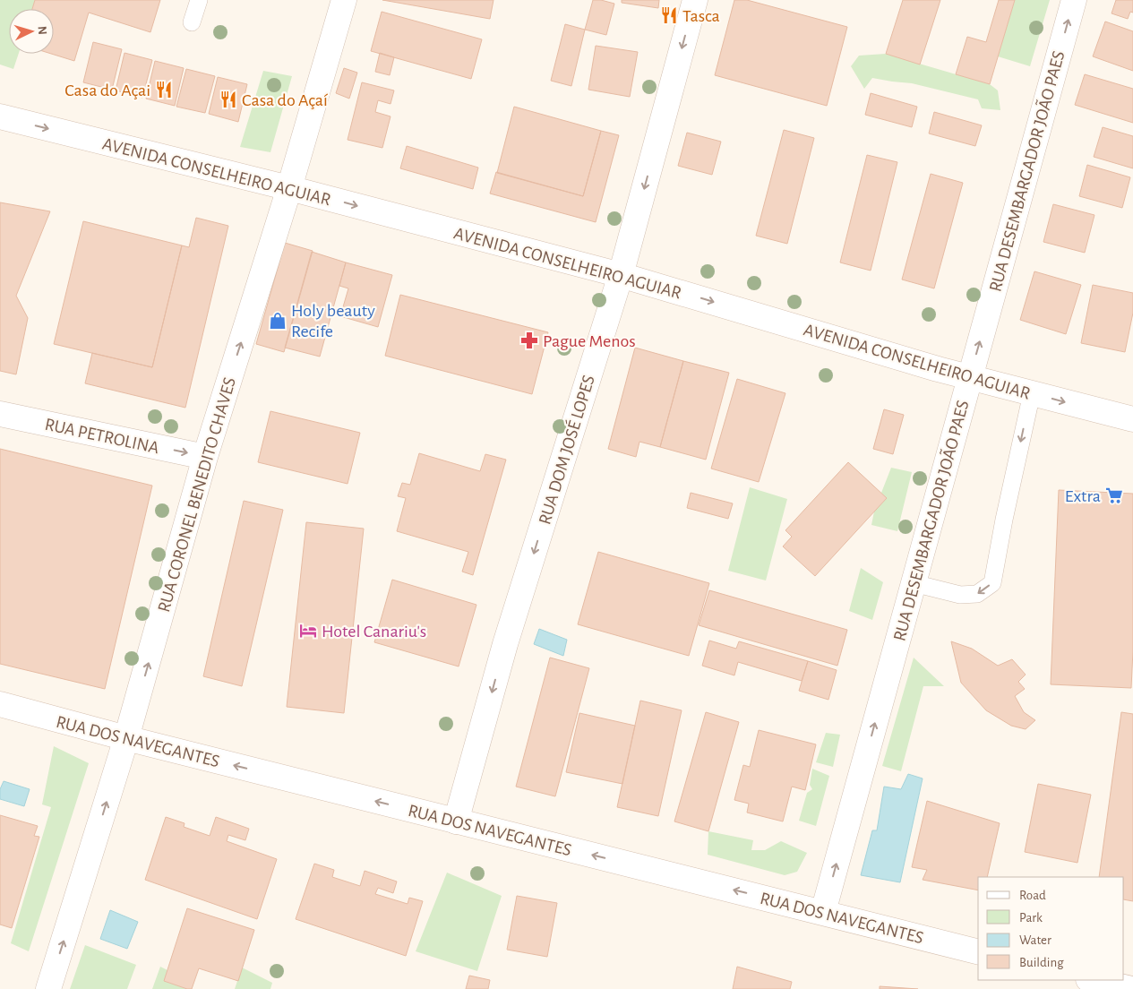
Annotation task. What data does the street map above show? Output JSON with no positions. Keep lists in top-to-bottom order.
{
  "streets": {
    "street": [
      "AVENIDA CONSELHEIRO AGUIAR",
      "RUA DESEMBARGADOR JOÃO PAES",
      "RUA PETROLINA",
      "RUA DOM JOSÉ LOPES",
      "RUA CORONEL BENEDITO CHAVES",
      "RUA DOS NAVEGANTES"
    ]
  },
  "crossings": [
    ["AVENIDA CONSELHEIRO AGUIAR", "RUA DESEMBARGADOR JOÃO PAES"],
    ["AVENIDA CONSELHEIRO AGUIAR", "RUA DOM JOSÉ LOPES"],
    ["AVENIDA CONSELHEIRO AGUIAR", "RUA CORONEL BENEDITO CHAVES"],
    ["RUA DESEMBARGADOR JOÃO PAES", "RUA DOS NAVEGANTES"],
    ["RUA PETROLINA", "RUA CORONEL BENEDITO CHAVES"],
    ["RUA DOM JOSÉ LOPES", "RUA DOS NAVEGANTES"],
    ["RUA CORONEL BENEDITO CHAVES", "RUA DOS NAVEGANTES"]
  ],
  "one_way": [
    "AVENIDA CONSELHEIRO AGUIAR",
    "RUA DESEMBARGADOR JOÃO PAES",
    "RUA PETROLINA",
    "RUA DOM JOSÉ LOPES",
    "RUA CORONEL BENEDITO CHAVES",
    "RUA DOS NAVEGANTES"
  ],
  "places": {
    "restaurant": ["Tasca", "Casa do Açai", "Casa do Açaí"],
    "shop": ["Holy beauty Recife"],
    "pharmacy": ["Pague Menos"],
    "supermarket": ["Extra"],
    "hotel": ["Hotel Canariu's"]
  },
  "legend": [
    "Road",
    "Park",
    "Water",
    "Building"
  ],
  "north": "right"
}
